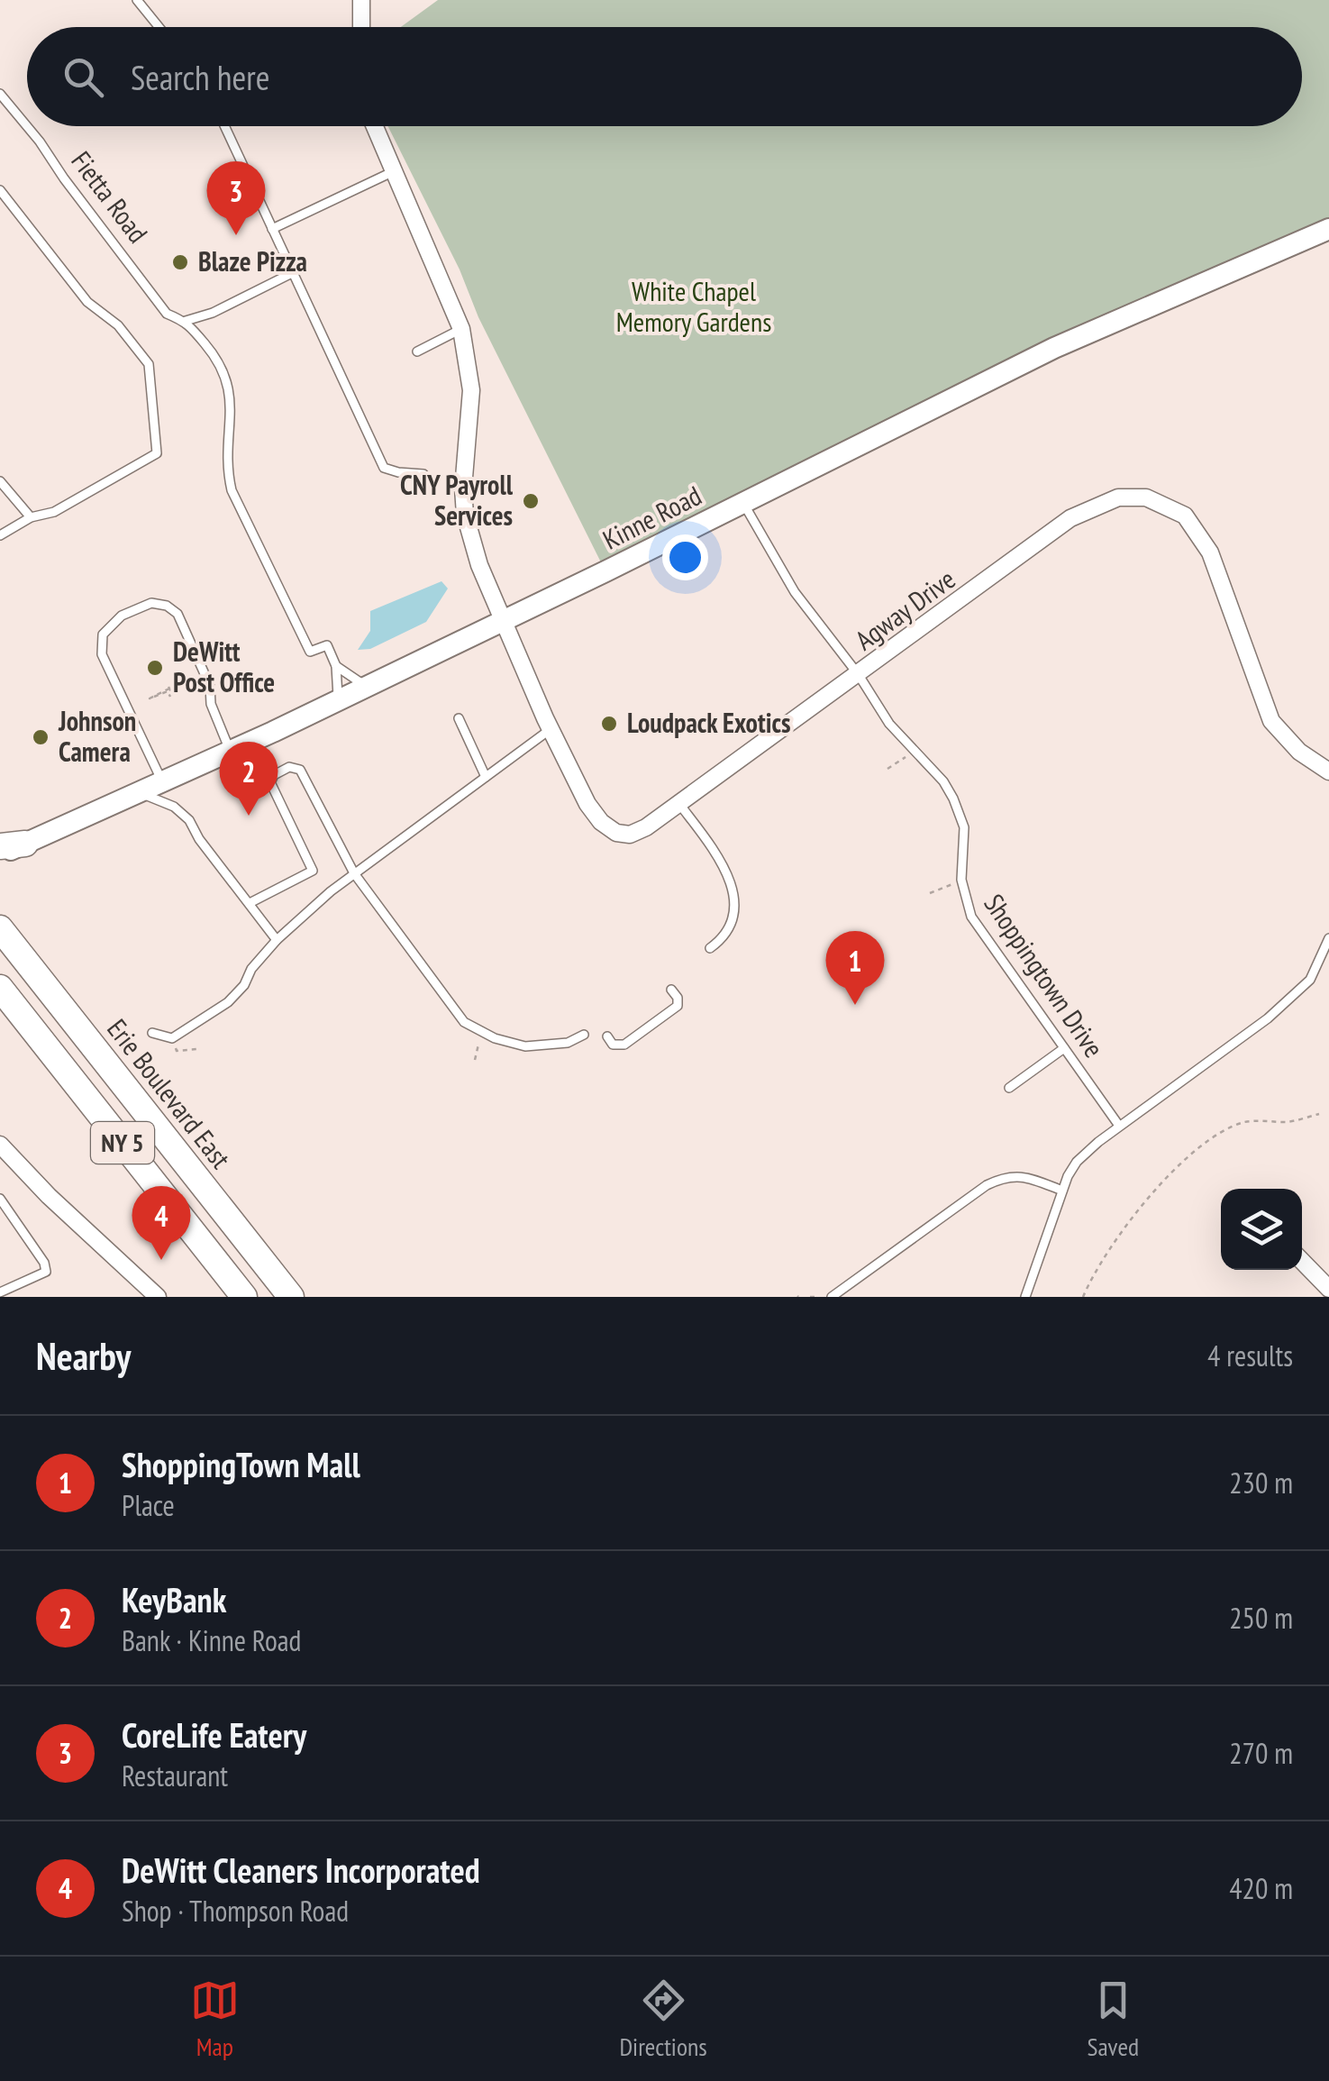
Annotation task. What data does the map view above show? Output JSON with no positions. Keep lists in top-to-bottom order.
{
  "streets": {
    "main road": ["Erie Boulevard East", "NY 5"],
    "street": ["Kinne Road", "Agway Drive"],
    "lane": ["Fietta Road", "Shoppingtown Drive"]
  },
  "crossings": [
    ["Kinne Road", "Agway Drive"],
    ["Kinne Road", "Shoppingtown Drive"],
    ["Agway Drive", "Shoppingtown Drive"]
  ],
  "parks": ["White Chapel Memory Gardens"],
  "places": [
    "Blaze Pizza",
    "CNY Payroll Services",
    "DeWitt Post Office",
    "Loudpack Exotics",
    "Johnson Camera"
  ],
  "page": {
    "search": "Search here",
    "pins": [
      "3",
      "2",
      "1",
      "4"
    ],
    "heading": ["Nearby", "4 results"],
    "list": [
      {
        "mark": "1",
        "name": "ShoppingTown Mall",
        "note": "Place",
        "value": "230 m"
      },
      {
        "mark": "2",
        "name": "KeyBank",
        "note": "Bank · Kinne Road",
        "value": "250 m"
      },
      {
        "mark": "3",
        "name": "CoreLife Eatery",
        "note": "Restaurant",
        "value": "270 m"
      },
      {
        "mark": "4",
        "name": "DeWitt Cleaners Incorporated",
        "note": "Shop · Thompson Road",
        "value": "420 m"
      }
    ],
    "nav": ["Map", "Directions", "Saved"]
  }
}
